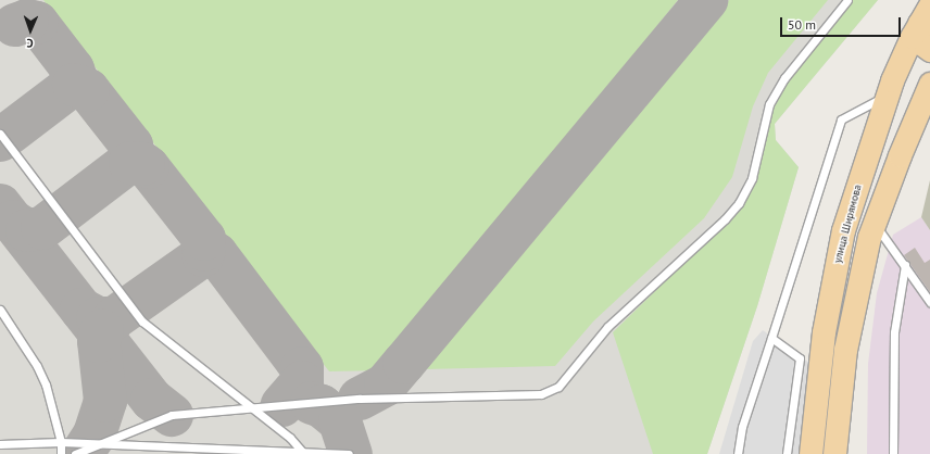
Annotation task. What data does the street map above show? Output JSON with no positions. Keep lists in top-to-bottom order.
{
  "streets": {
    "main road": ["улица Ширямова"]
  },
  "scale_bar": "50 m",
  "north": "bottom"
}
